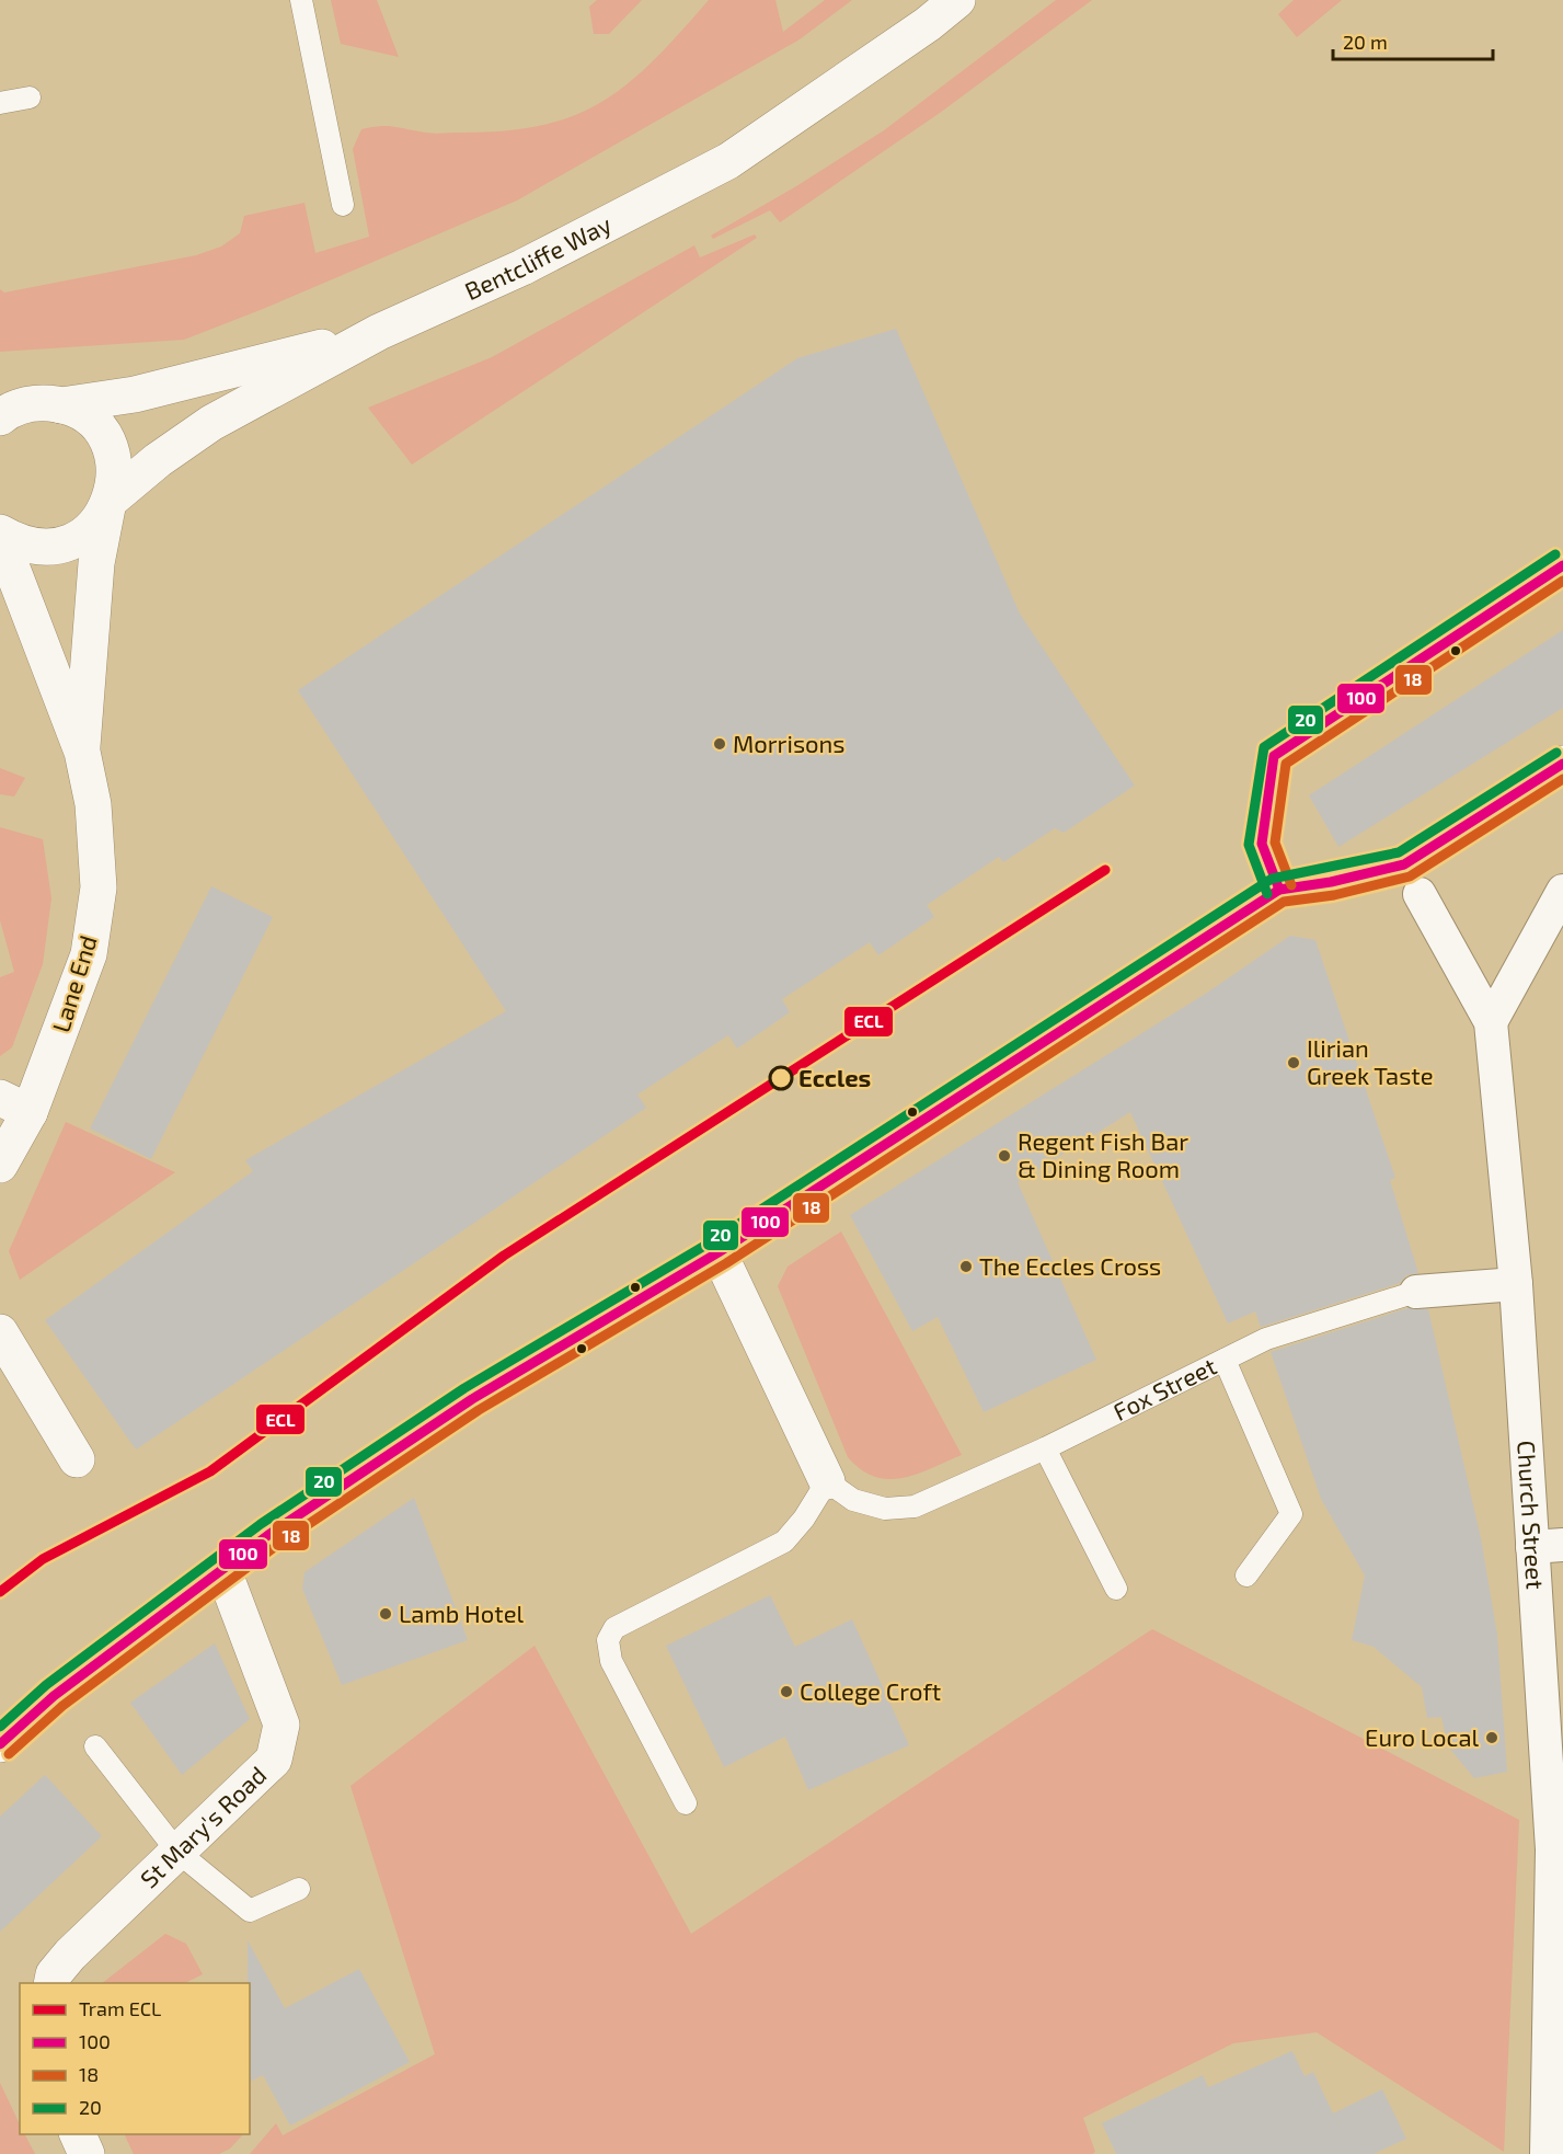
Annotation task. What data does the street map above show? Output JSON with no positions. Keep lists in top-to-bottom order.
{
  "streets": {
    "street": [
      "Bentcliffe Way",
      "Lane End",
      "Fox Street",
      "Church Street",
      "St Mary's Road"
    ]
  },
  "crossings": [
    ["Bentcliffe Way", "Lane End"],
    ["Fox Street", "Church Street"]
  ],
  "places": [
    "Morrisons",
    "Ilirian Greek Taste",
    "Eccles",
    "Regent Fish Bar & Dining Room",
    "The Eccles Cross",
    "Lamb Hotel",
    "College Croft",
    "Euro Local"
  ],
  "lines": [
    "transit line 20",
    "transit line 100",
    "transit line 18",
    "tram line ECL"
  ],
  "legend": [
    "Tram ECL",
    "100",
    "18",
    "20"
  ],
  "scale_bar": "20 m"
}
